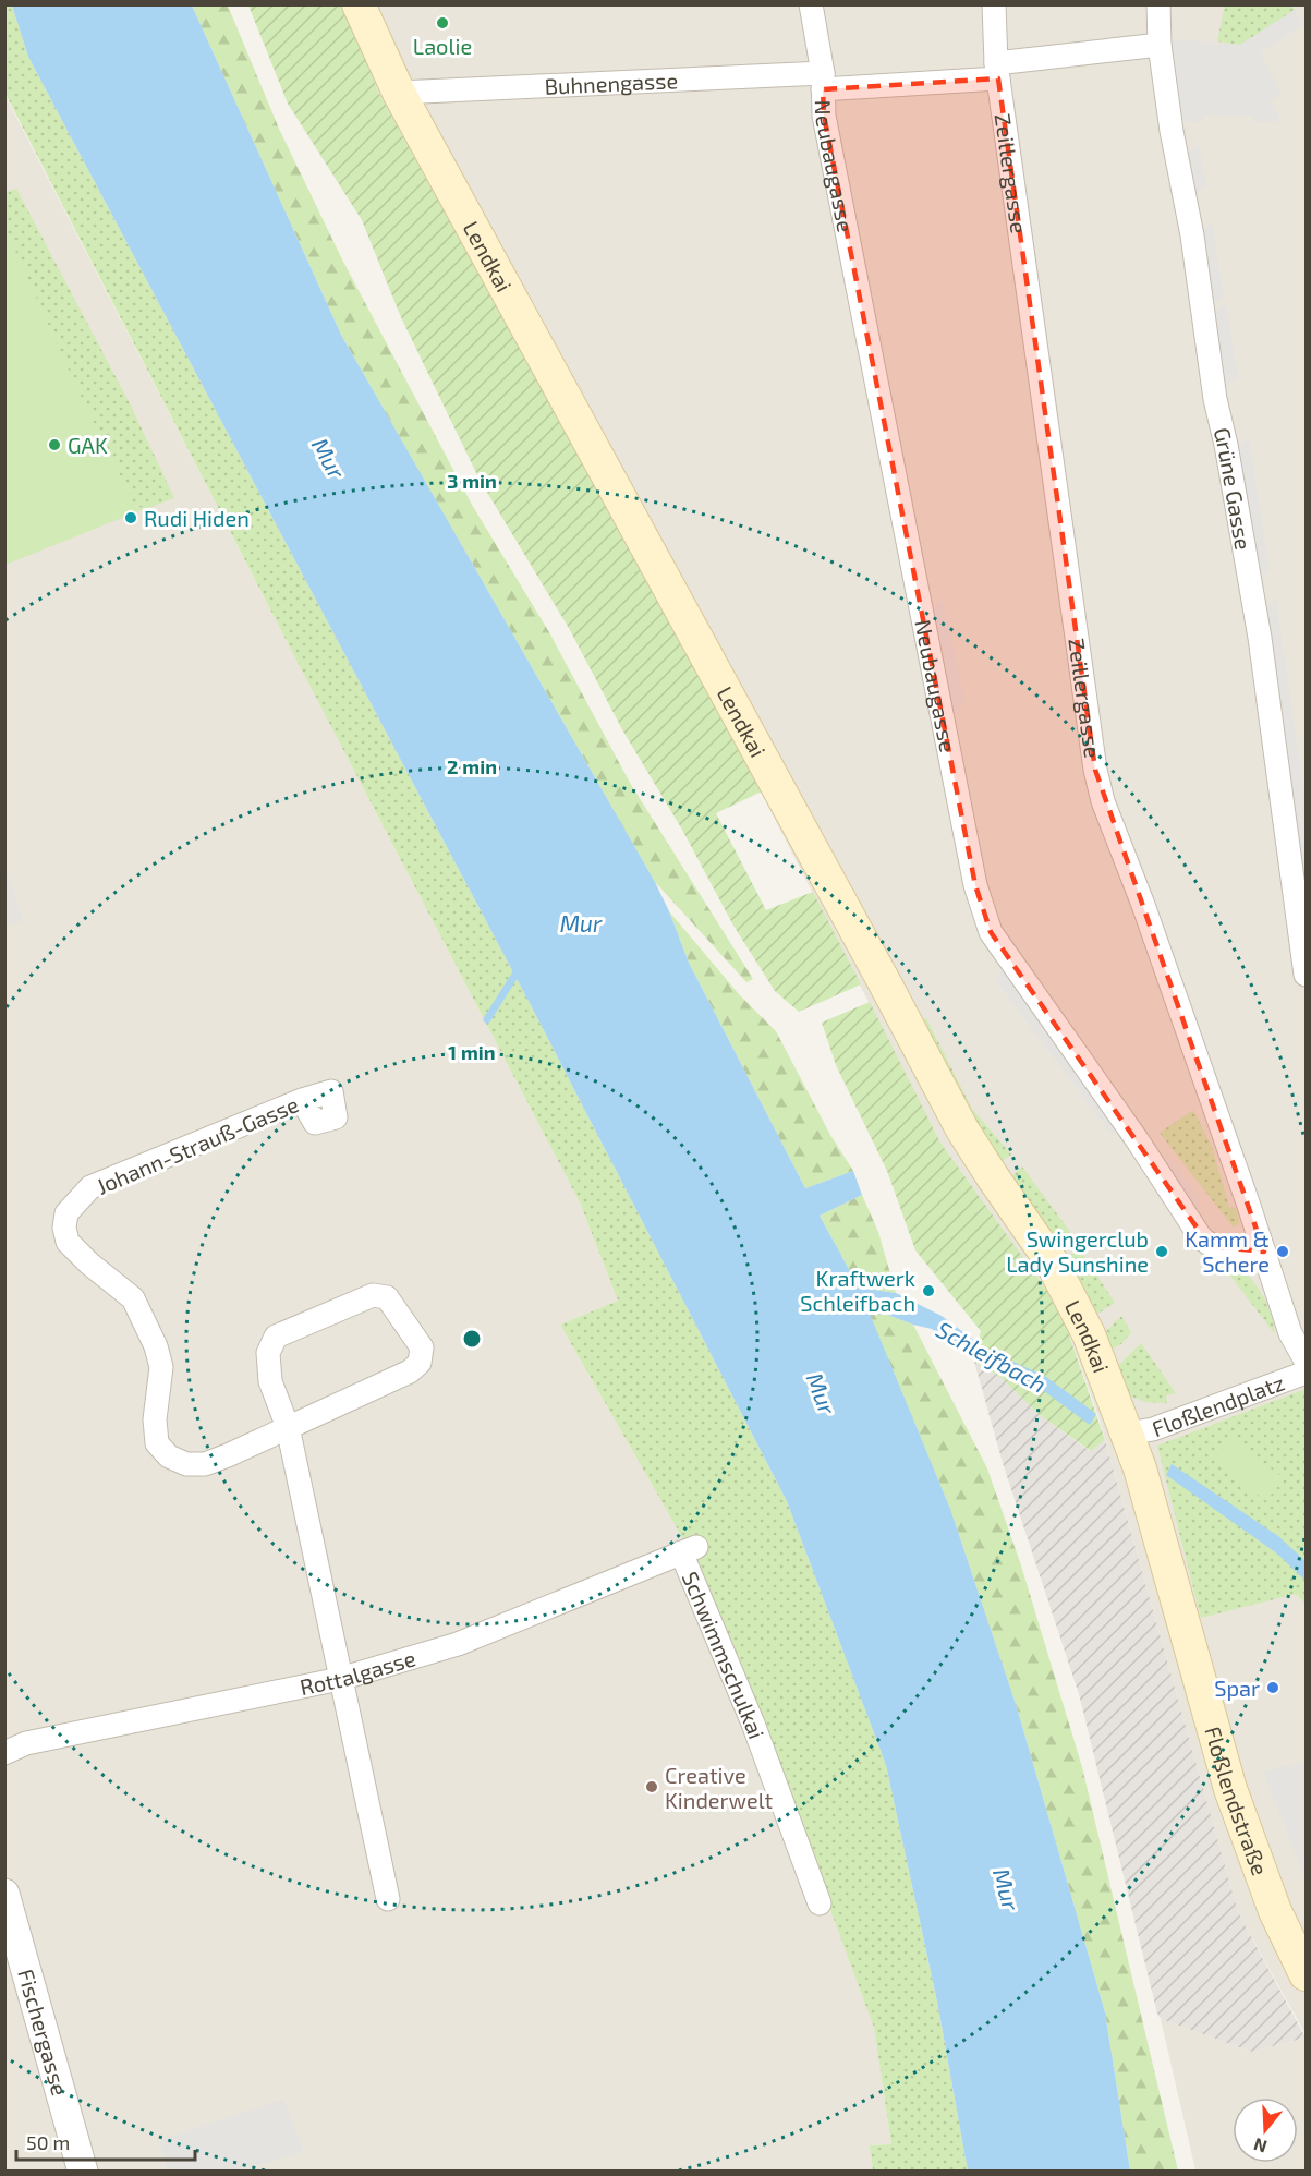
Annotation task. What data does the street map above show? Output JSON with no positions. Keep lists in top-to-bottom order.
{
  "streets": {
    "main road": ["Lendkai", "Floßlendstraße"],
    "street": [
      "Buhnengasse",
      "Neubaugasse",
      "Zeillergasse",
      "Grüne Gasse",
      "Johann-Strauß-Gasse",
      "Floßlendplatz",
      "Schwimmschulkai",
      "Rottalgasse",
      "Fischergasse"
    ]
  },
  "crossings": [
    ["Buhnengasse", "Neubaugasse"],
    ["Buhnengasse", "Zeillergasse"],
    ["Buhnengasse", "Lendkai"],
    ["Buhnengasse", "Grüne Gasse"],
    ["Neubaugasse", "Zeillergasse"],
    ["Lendkai", "Floßlendplatz"],
    ["Lendkai", "Floßlendstraße"],
    ["Johann-Strauß-Gasse", "Rottalgasse"],
    ["Floßlendplatz", "Floßlendstraße"],
    ["Schwimmschulkai", "Rottalgasse"]
  ],
  "water": ["Mur", "Schleifbach"],
  "places": [
    "Laolie",
    "GAK",
    "Rudi Hiden",
    "Swingerclub Lady Sunshine",
    "Kamm & Schere",
    "Kraftwerk Schleifbach",
    "Spar",
    "Creative Kinderwelt"
  ],
  "scale_bar": "50 m",
  "north": "bottom",
  "rings": ["3 min", "2 min", "1 min"]
}
